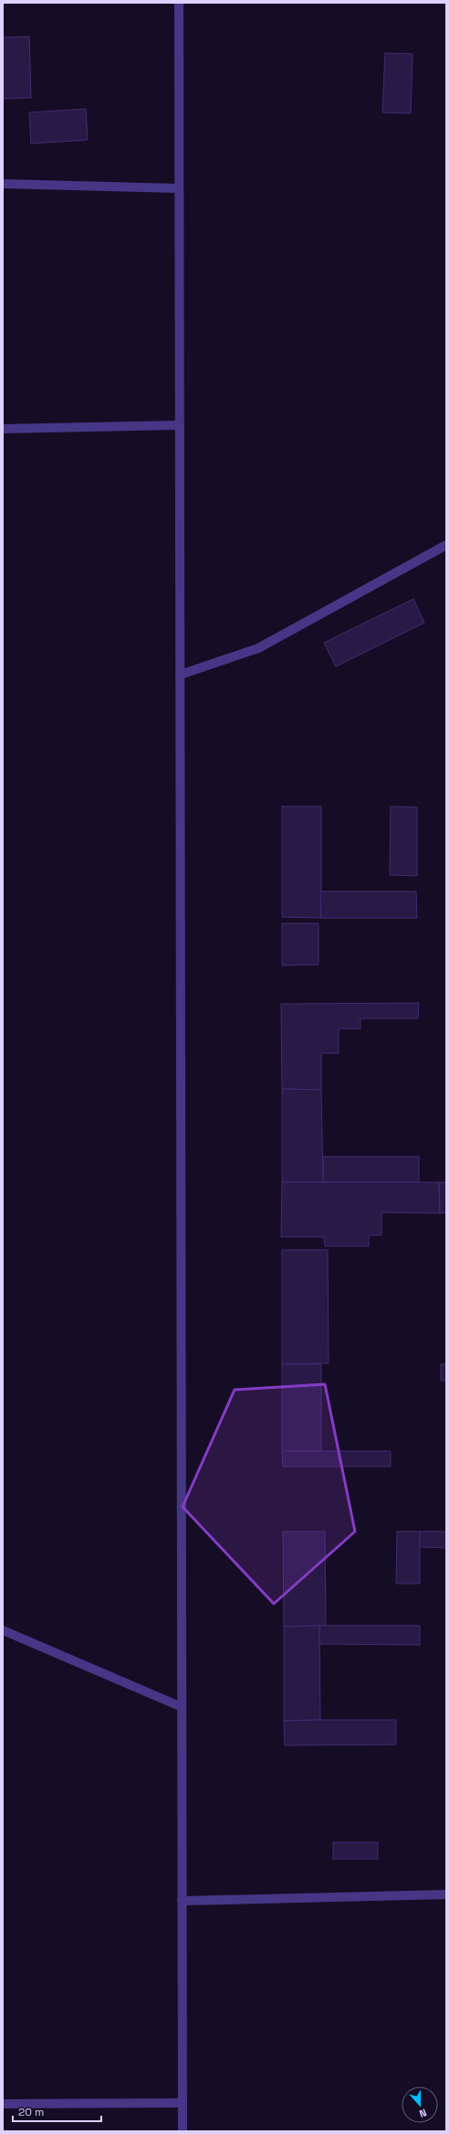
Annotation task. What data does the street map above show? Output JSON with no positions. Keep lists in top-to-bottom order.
{
  "scale_bar": "20 m",
  "north": "bottom"
}
